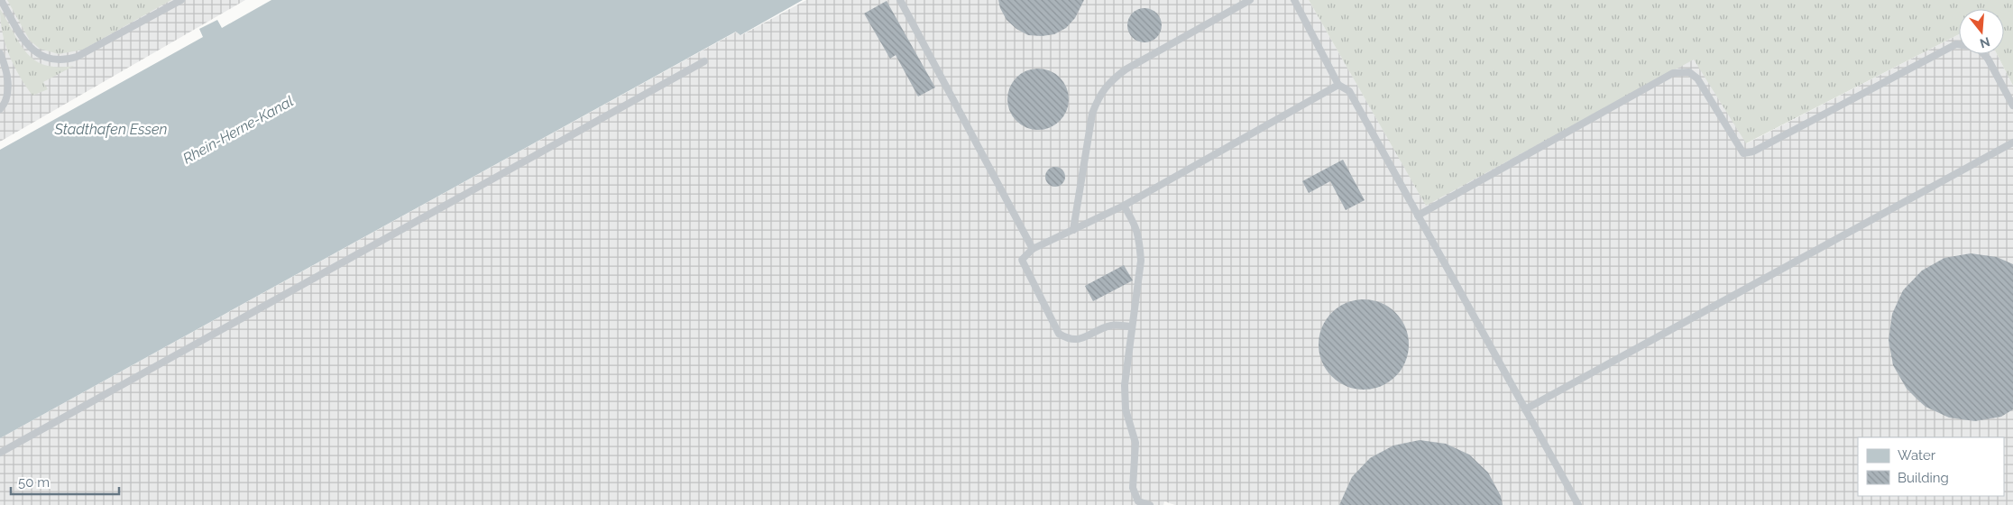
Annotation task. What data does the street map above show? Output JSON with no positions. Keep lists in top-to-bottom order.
{
  "water": ["Stadthafen Essen", "Rhein-Herne-Kanal"],
  "legend": ["Water", "Building"],
  "scale_bar": "50 m",
  "north": "bottom"
}
